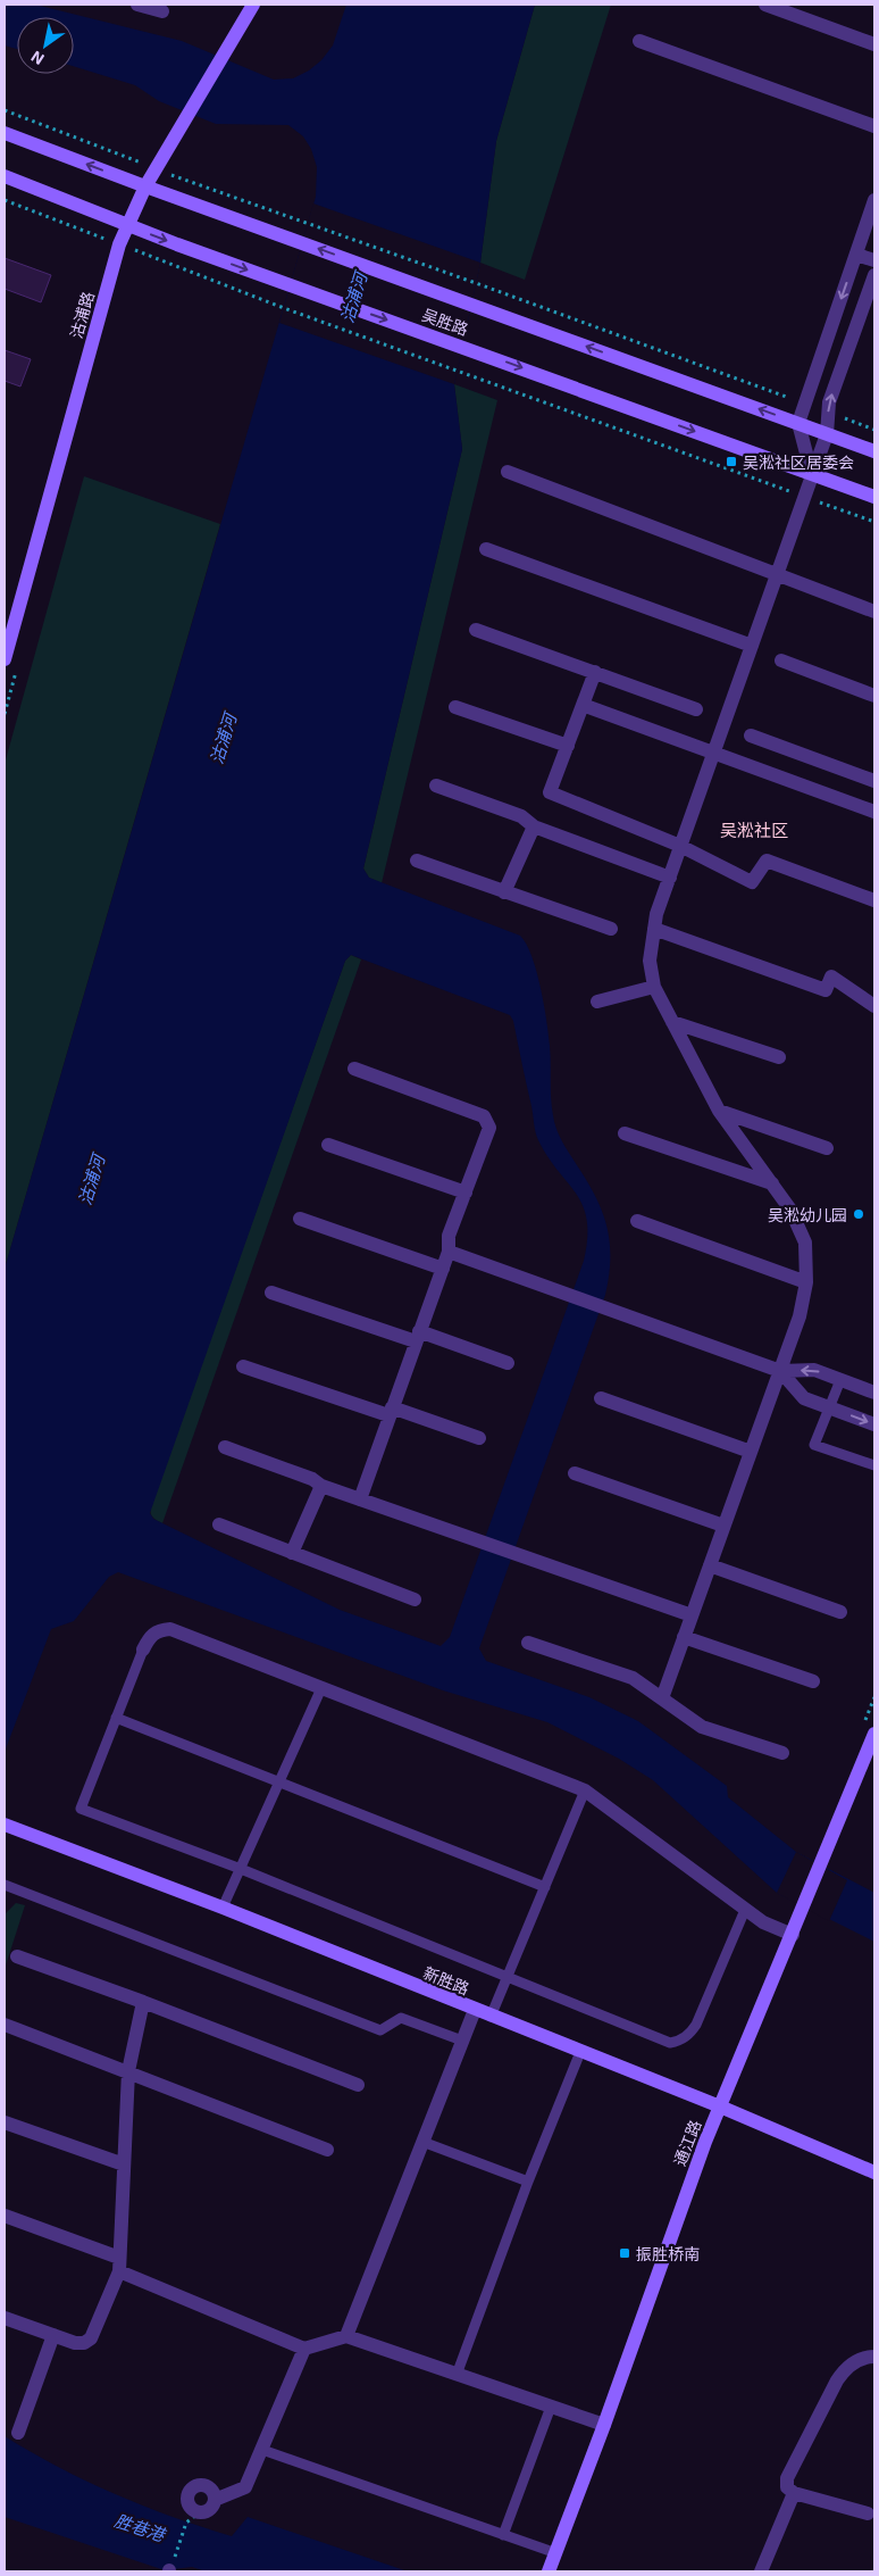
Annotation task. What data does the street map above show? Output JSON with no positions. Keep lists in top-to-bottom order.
{
  "streets": {
    "street": [
      "沽浦路",
      "吴胜路",
      "新胜路",
      "通江路"
    ]
  },
  "crossings": [
    ["沽浦路", "吴胜路"],
    ["新胜路", "通江路"]
  ],
  "districts": ["吴淞社区"],
  "water": ["沽浦河", "胜巷港"],
  "places": {
    "transit": ["吴淞社区居委会", "振胜桥南"],
    "other": ["吴淞幼儿园"]
  },
  "north": "bottom left"
}
